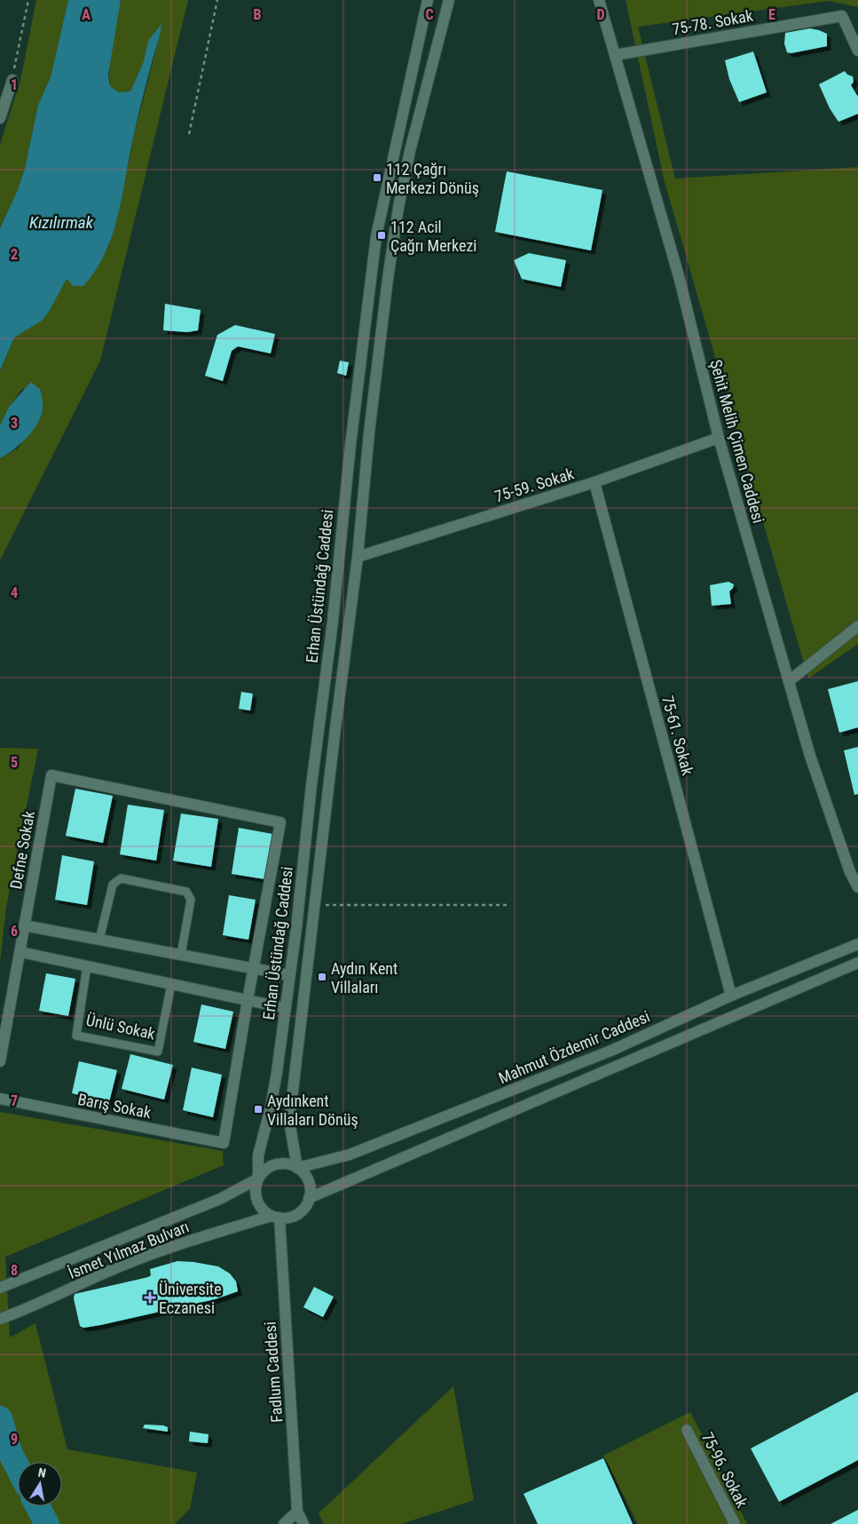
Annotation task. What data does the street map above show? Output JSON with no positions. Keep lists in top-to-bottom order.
{
  "streets": {
    "street": [
      "75-78. Sokak",
      "Şehit Melih Çimen Caddesi",
      "75-59. Sokak",
      "Erhan Üstündağ Caddesi",
      "75-61. Sokak",
      "Defne Sokak",
      "Mahmut Özdemir Caddesi",
      "Barış Sokak",
      "İsmet Yılmaz Bulvarı",
      "Fadlum Caddesi",
      "75-96. Sokak"
    ],
    "lane": ["Ünlü Sokak"]
  },
  "crossings": [
    ["75-78. Sokak", "Şehit Melih Çimen Caddesi"],
    ["Şehit Melih Çimen Caddesi", "75-59. Sokak"],
    ["75-59. Sokak", "Erhan Üstündağ Caddesi"],
    ["75-59. Sokak", "75-61. Sokak"],
    ["Erhan Üstündağ Caddesi", "Mahmut Özdemir Caddesi"],
    ["Erhan Üstündağ Caddesi", "İsmet Yılmaz Bulvarı"],
    ["Erhan Üstündağ Caddesi", "Fadlum Caddesi"],
    ["75-61. Sokak", "Mahmut Özdemir Caddesi"],
    ["Mahmut Özdemir Caddesi", "İsmet Yılmaz Bulvarı"],
    ["Mahmut Özdemir Caddesi", "Fadlum Caddesi"],
    ["İsmet Yılmaz Bulvarı", "Fadlum Caddesi"]
  ],
  "water": ["Kızılırmak"],
  "places": {
    "transit": [
      "112 Çağrı Merkezi Dönüş",
      "112 Acil Çağrı Merkezi",
      "Aydın Kent Villaları",
      "Aydınkent Villaları Dönüş"
    ],
    "health": ["Üniversite Eczanesi"]
  },
  "north": "top",
  "grid": {
    "columns": [
      "A",
      "B",
      "C",
      "D",
      "E"
    ],
    "rows": [
      "1",
      "2",
      "3",
      "4",
      "5",
      "6",
      "7",
      "8",
      "9"
    ]
  }
}
